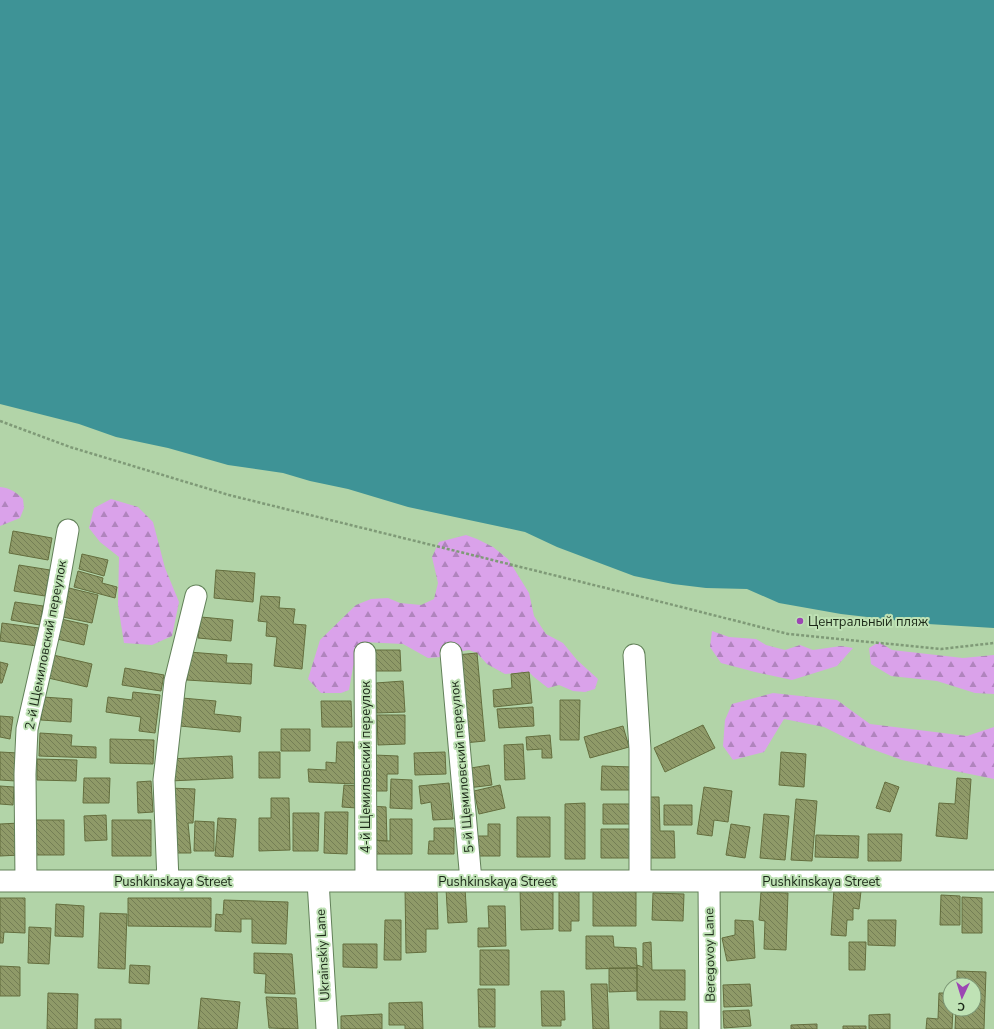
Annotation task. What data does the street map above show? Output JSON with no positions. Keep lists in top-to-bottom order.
{
  "streets": {
    "street": [
      "2-й Щемиловский переулок",
      "4-й Щемиловский переулок",
      "5-й Щемиловский переулок",
      "Pushkinskaya Street",
      "Ukrainskiy Lane",
      "Beregovoy Lane"
    ]
  },
  "crossings": [
    ["2-й Щемиловский переулок", "Pushkinskaya Street"],
    ["4-й Щемиловский переулок", "Pushkinskaya Street"],
    ["5-й Щемиловский переулок", "Pushkinskaya Street"],
    ["Pushkinskaya Street", "Ukrainskiy Lane"],
    ["Pushkinskaya Street", "Beregovoy Lane"]
  ],
  "places": ["Центральный пляж"],
  "north": "bottom"
}
